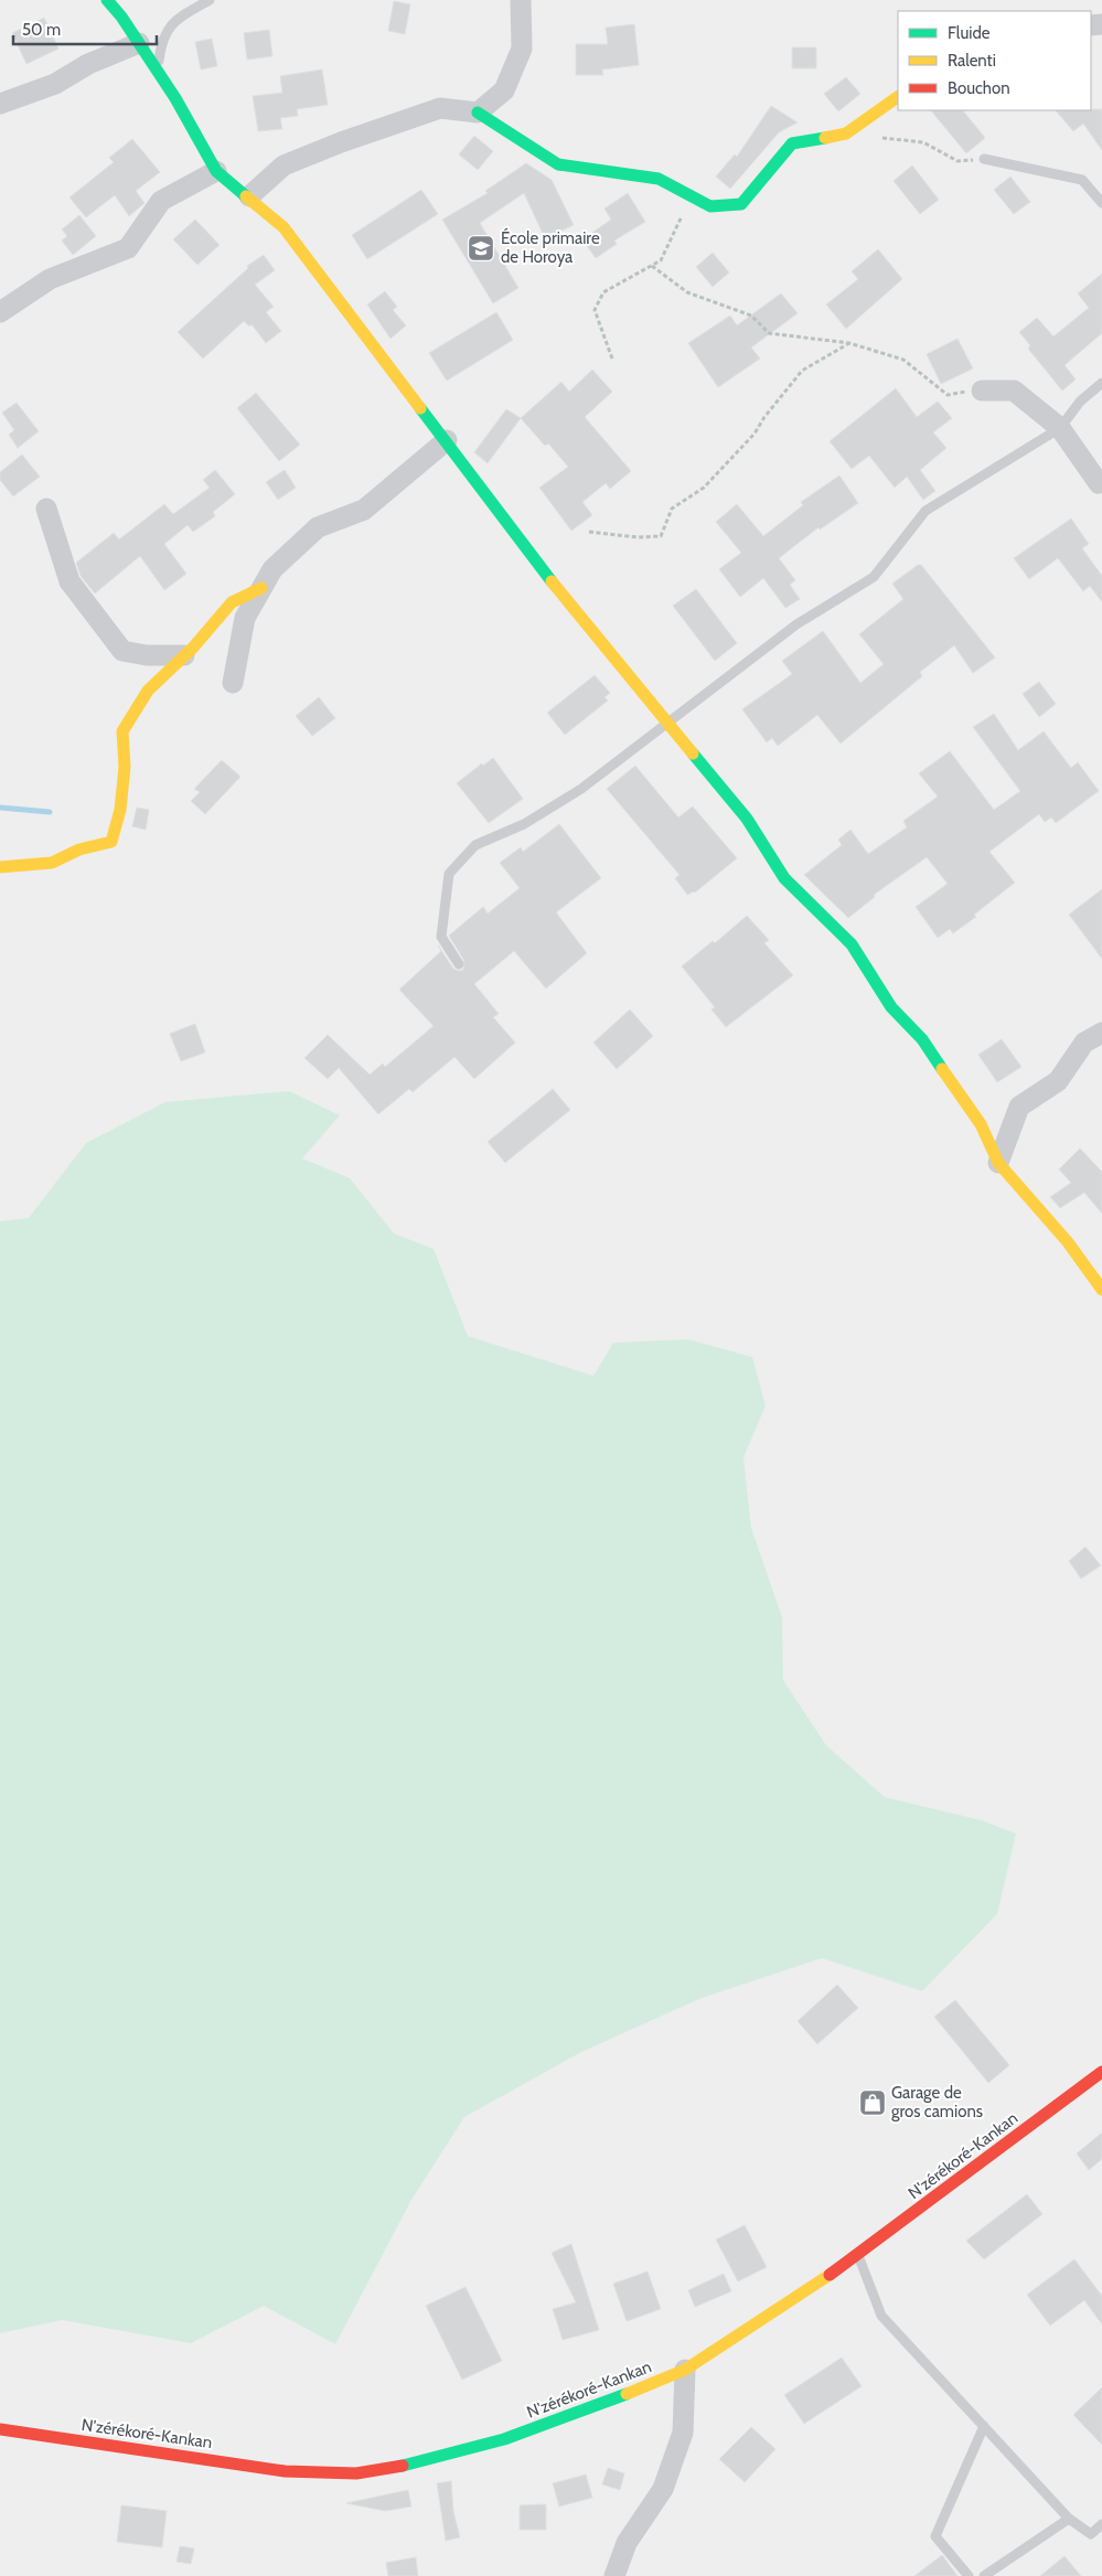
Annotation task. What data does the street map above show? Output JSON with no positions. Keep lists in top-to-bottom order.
{
  "streets": {
    "main road": ["N'zérékoré-Kankan"]
  },
  "places": {
    "school or university": ["École primaire de Horoya"],
    "shop": ["Garage de gros camions"]
  },
  "legend": ["Fluide", "Ralenti", "Bouchon"],
  "scale_bar": "50 m"
}
